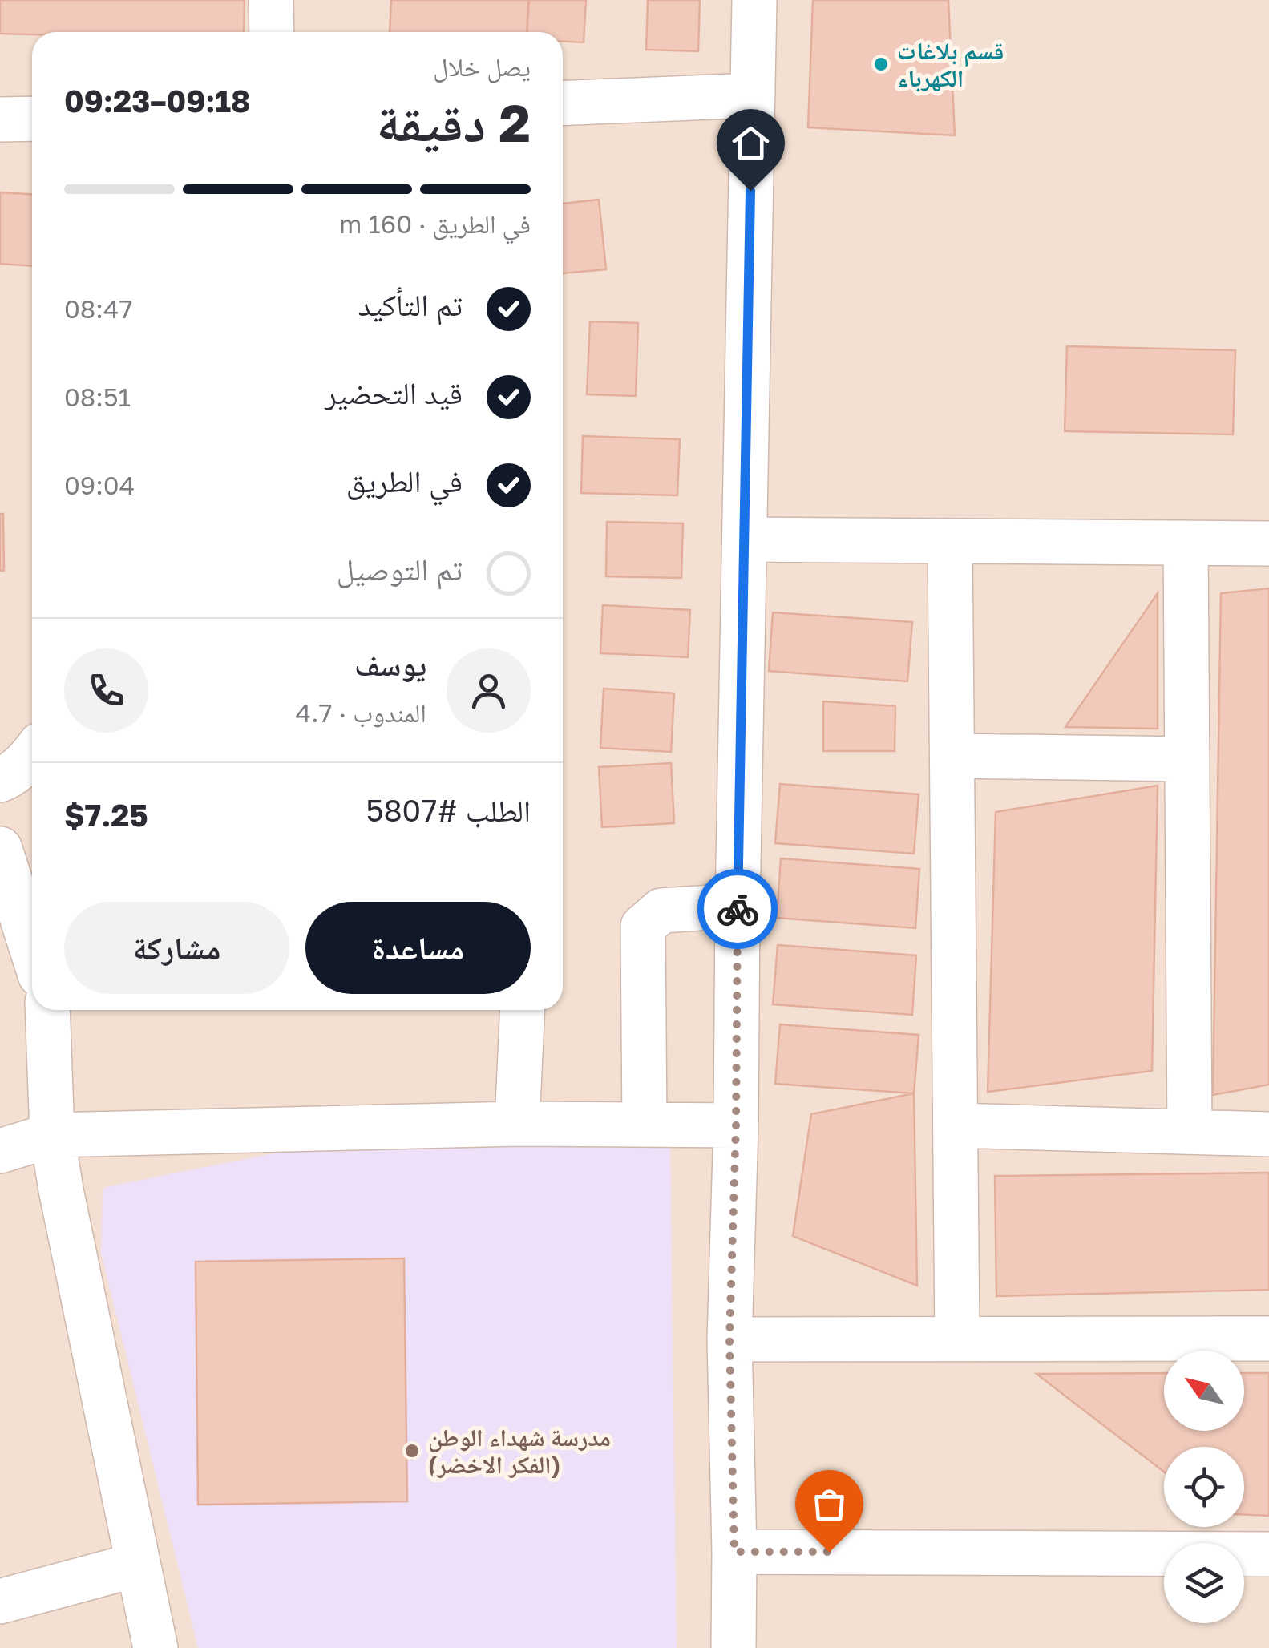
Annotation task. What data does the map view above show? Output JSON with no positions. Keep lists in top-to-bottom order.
{
  "places": ["قسم بلاغات الكهرباء", "مدرسة شهداء الوطن (الفكر الاخضر)"],
  "north": "top left",
  "page": {
    "heading": ["2 دقيقة", "يصل خلال", "09:18–09:23"],
    "panel": [
      "يوسف",
      "المندوب · 4.7",
      "الطلب #5807",
      "$7.25"
    ],
    "bar": "في الطريق · 160 m",
    "list": [
      ["تم التأكيد", "08:47"],
      ["قيد التحضير", "08:51"],
      ["في الطريق", "09:04"],
      "تم التوصيل"
    ],
    "buttons": ["مساعدة", "مشاركة"]
  }
}
